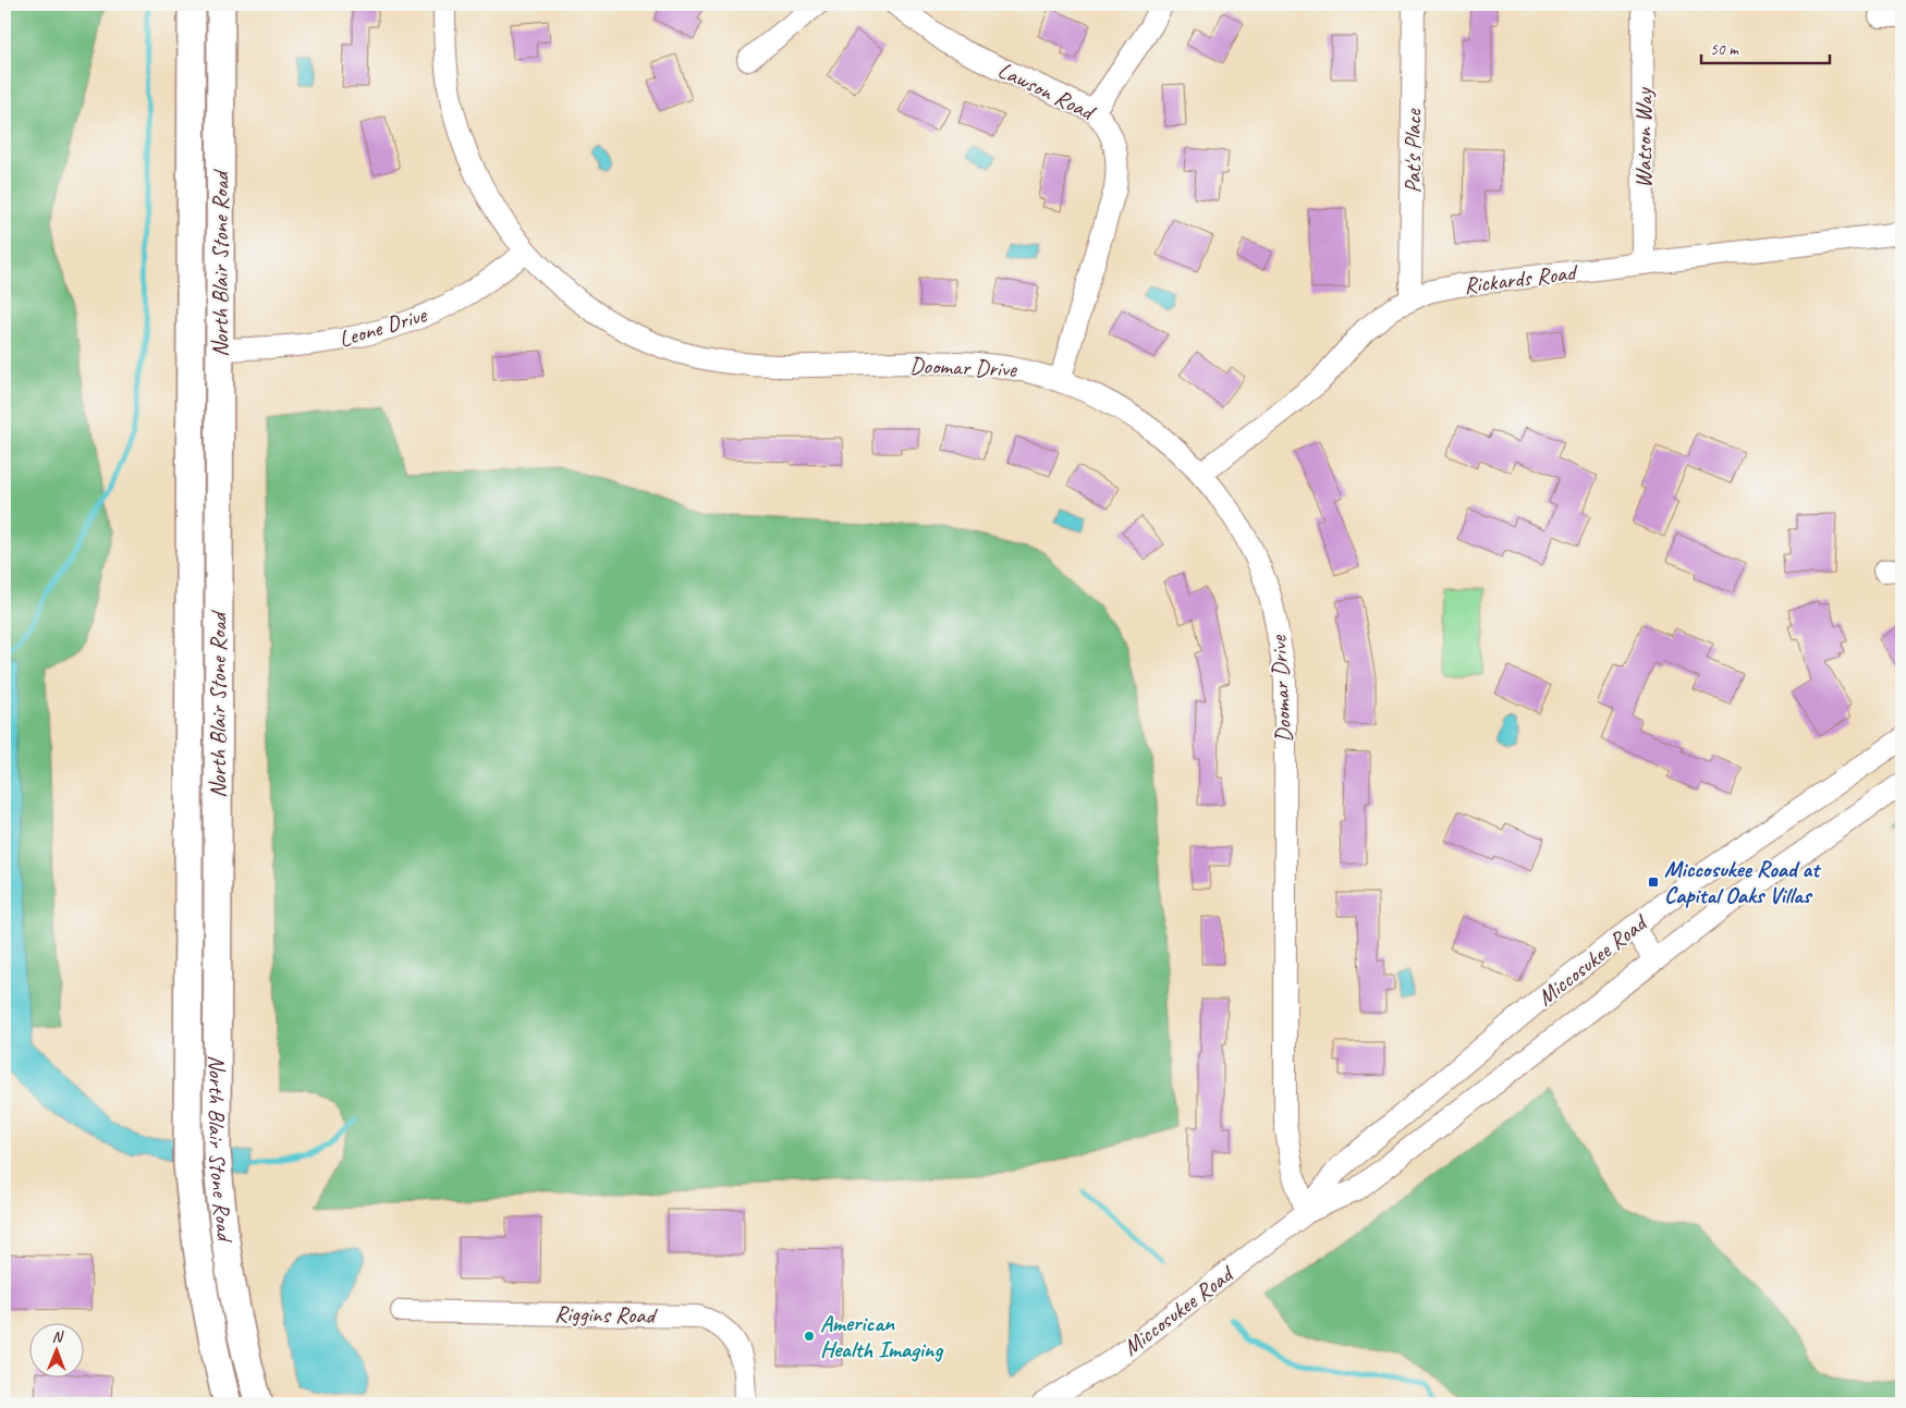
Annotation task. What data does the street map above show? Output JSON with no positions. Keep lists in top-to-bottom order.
{
  "streets": {
    "main road": ["North Blair Stone Road"],
    "street": [
      "Lawson Road",
      "Watson Way",
      "Pat's Place",
      "Rickards Road",
      "Leone Drive",
      "Doomar Drive",
      "Miccosukee Road",
      "Riggins Road"
    ]
  },
  "crossings": [
    ["Lawson Road", "Doomar Drive"],
    ["Watson Way", "Rickards Road"],
    ["Pat's Place", "Rickards Road"],
    ["North Blair Stone Road", "Leone Drive"],
    ["Rickards Road", "Doomar Drive"],
    ["Leone Drive", "Doomar Drive"],
    ["Doomar Drive", "Miccosukee Road"]
  ],
  "places": {
    "transit": ["Miccosukee Road at Capital Oaks Villas"],
    "other": ["American Health Imaging"]
  },
  "scale_bar": "50 m",
  "north": "top"
}
